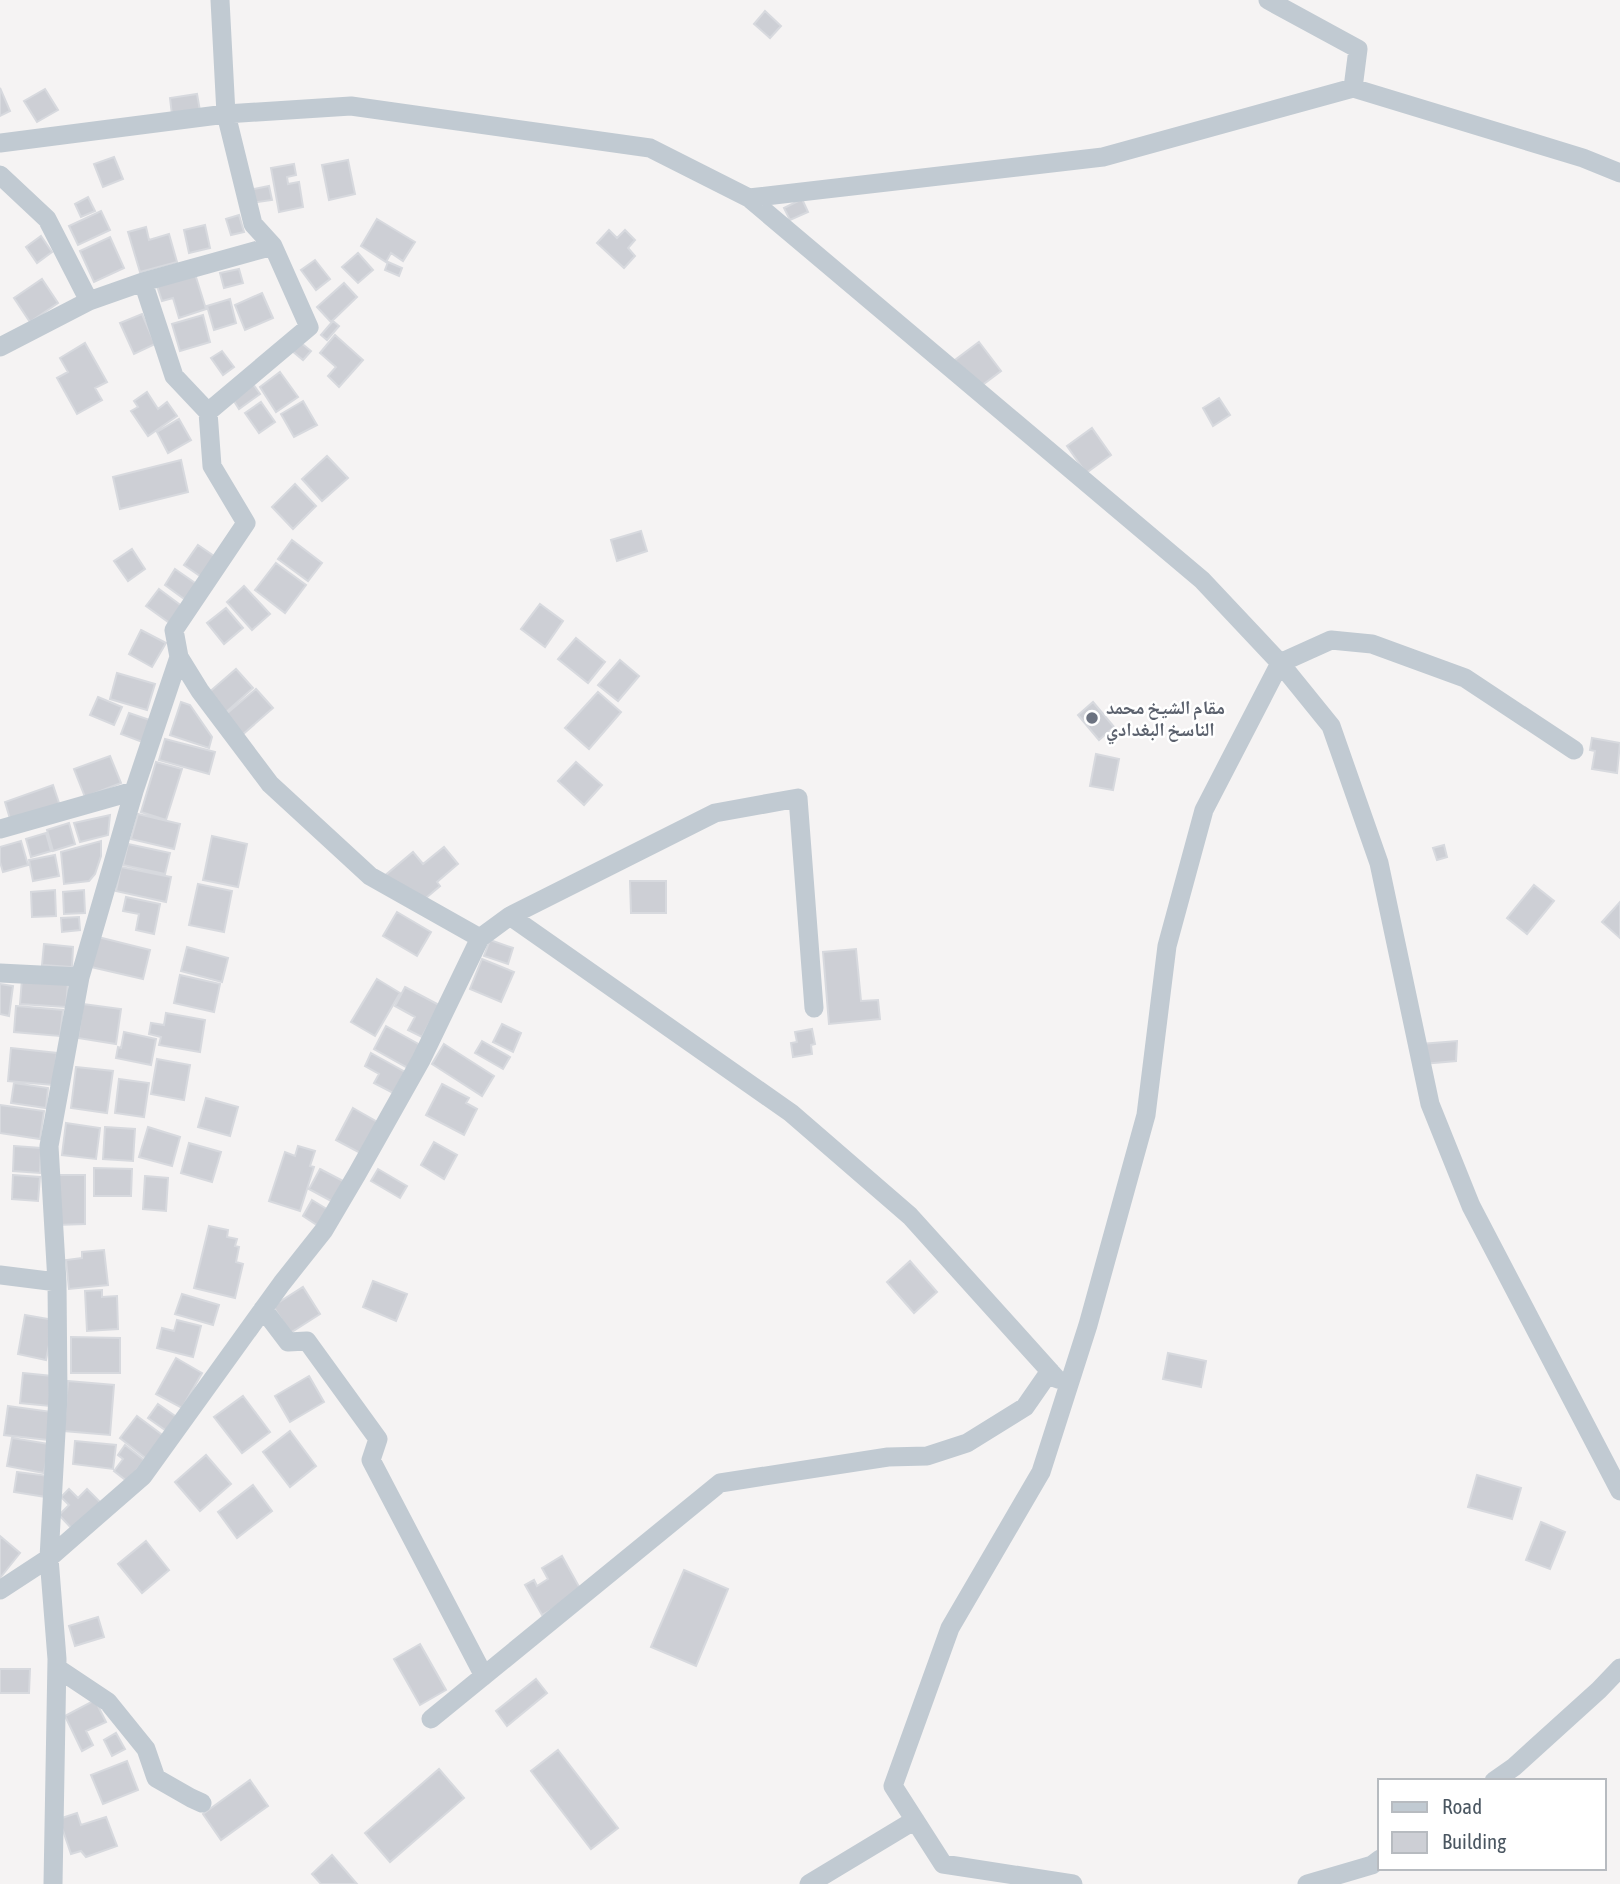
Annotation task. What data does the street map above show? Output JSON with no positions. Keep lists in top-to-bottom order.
{
  "places": ["مقام الشيخ محمد الناسخ البغدادي"],
  "legend": ["Road", "Building"]
}
